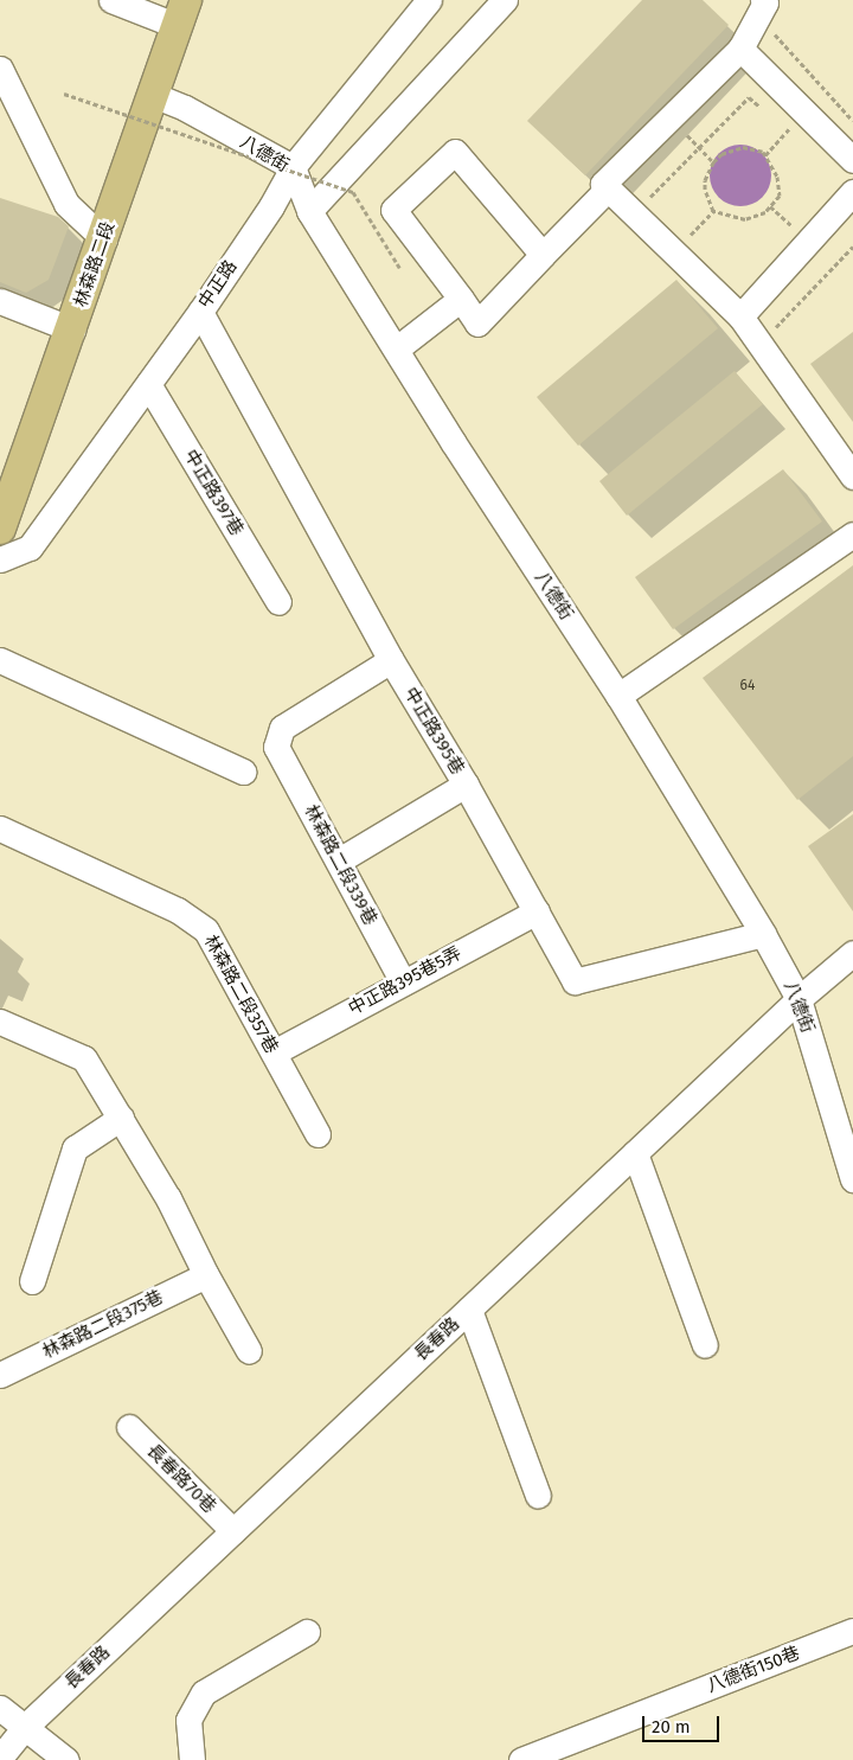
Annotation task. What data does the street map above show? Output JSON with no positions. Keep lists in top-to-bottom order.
{
  "streets": {
    "main road": ["林森路二段"],
    "street": [
      "八德街",
      "中正路",
      "中正路397巷",
      "中正路395巷",
      "林森路二段339巷",
      "中正路395巷5弄",
      "林森路二段357巷",
      "林森路二段375巷",
      "長春路",
      "長春路70巷",
      "八德街150巷"
    ]
  },
  "crossings": [
    ["八德街", "林森路二段"],
    ["八德街", "中正路"],
    ["八德街", "中正路395巷"],
    ["八德街", "長春路"],
    ["中正路", "中正路397巷"],
    ["中正路", "中正路395巷"],
    ["中正路395巷", "林森路二段339巷"],
    ["中正路395巷", "中正路395巷5弄"],
    ["林森路二段339巷", "中正路395巷5弄"],
    ["中正路395巷5弄", "林森路二段357巷"],
    ["長春路", "長春路70巷"]
  ],
  "house_numbers": ["64"],
  "scale_bar": "20 m"
}
